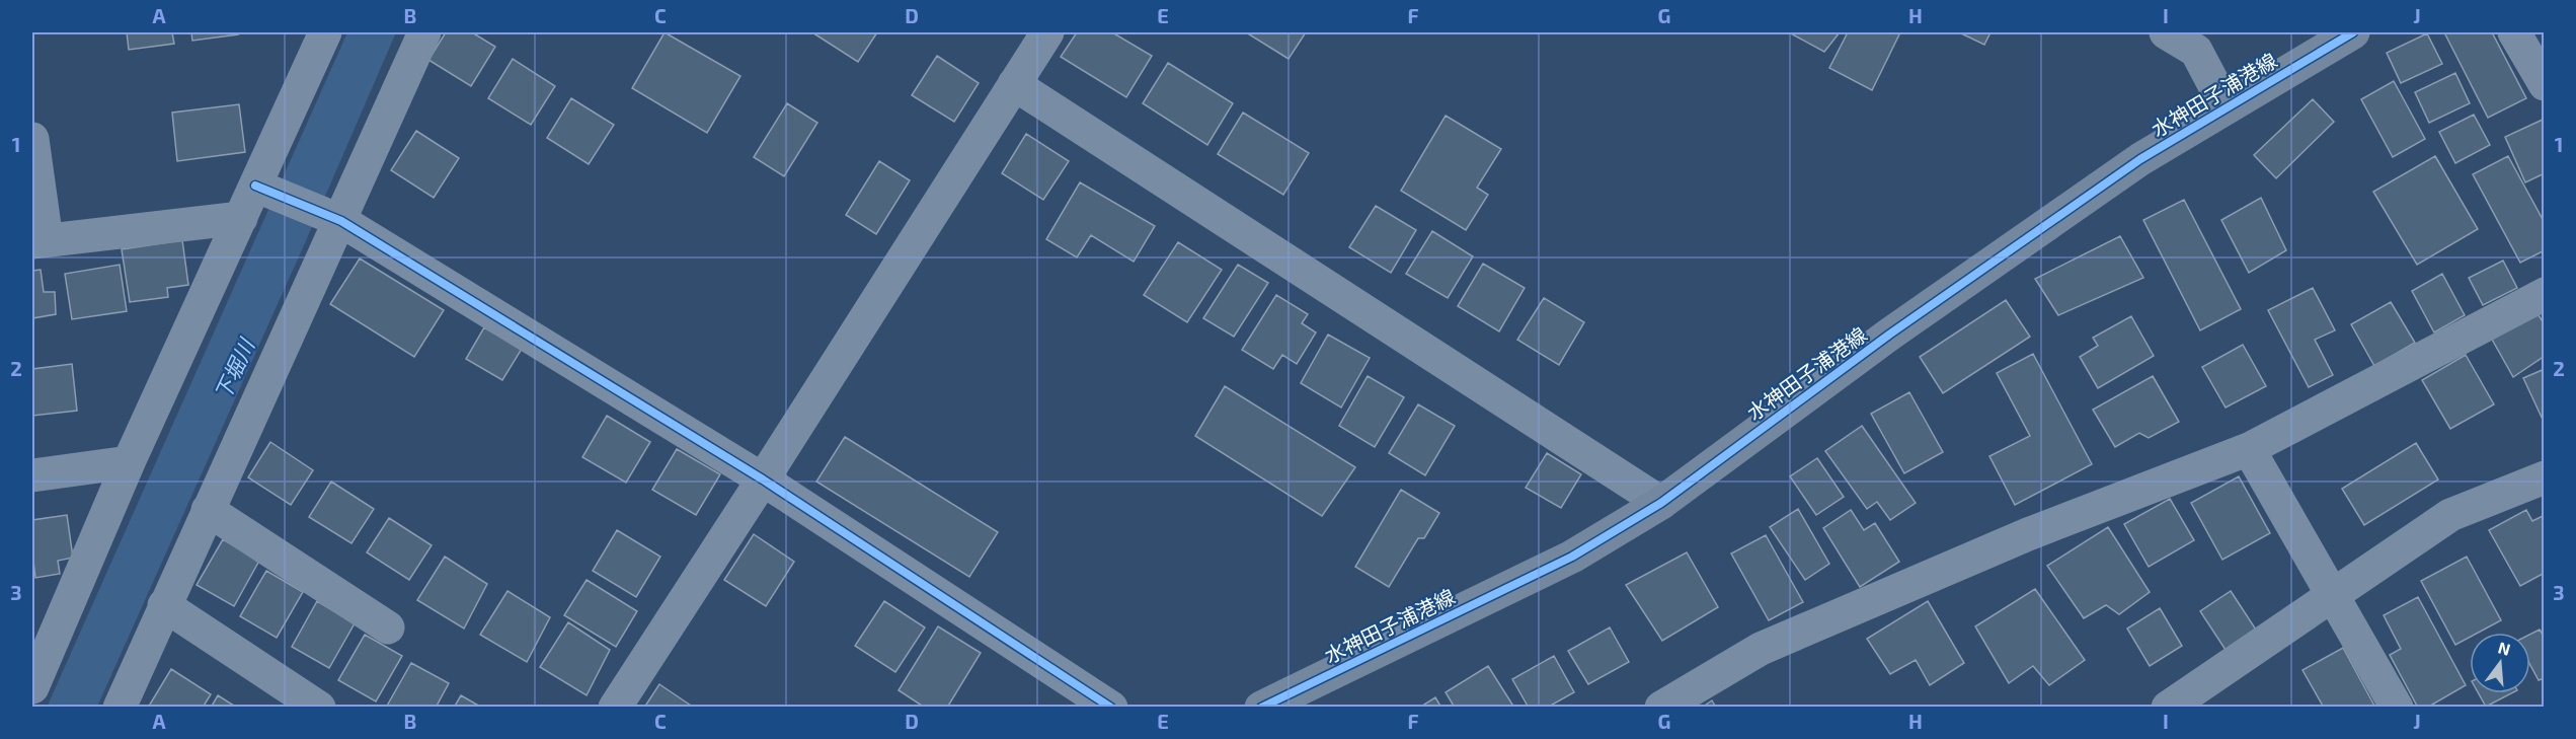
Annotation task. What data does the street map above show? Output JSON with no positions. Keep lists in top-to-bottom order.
{
  "streets": {
    "main road": ["水神田子浦港線"]
  },
  "water": ["下堀川"],
  "north": "top",
  "grid": {
    "columns": [
      "A",
      "B",
      "C",
      "D",
      "E",
      "F",
      "G",
      "H",
      "I",
      "J"
    ],
    "rows": ["1", "2", "3"]
  }
}
